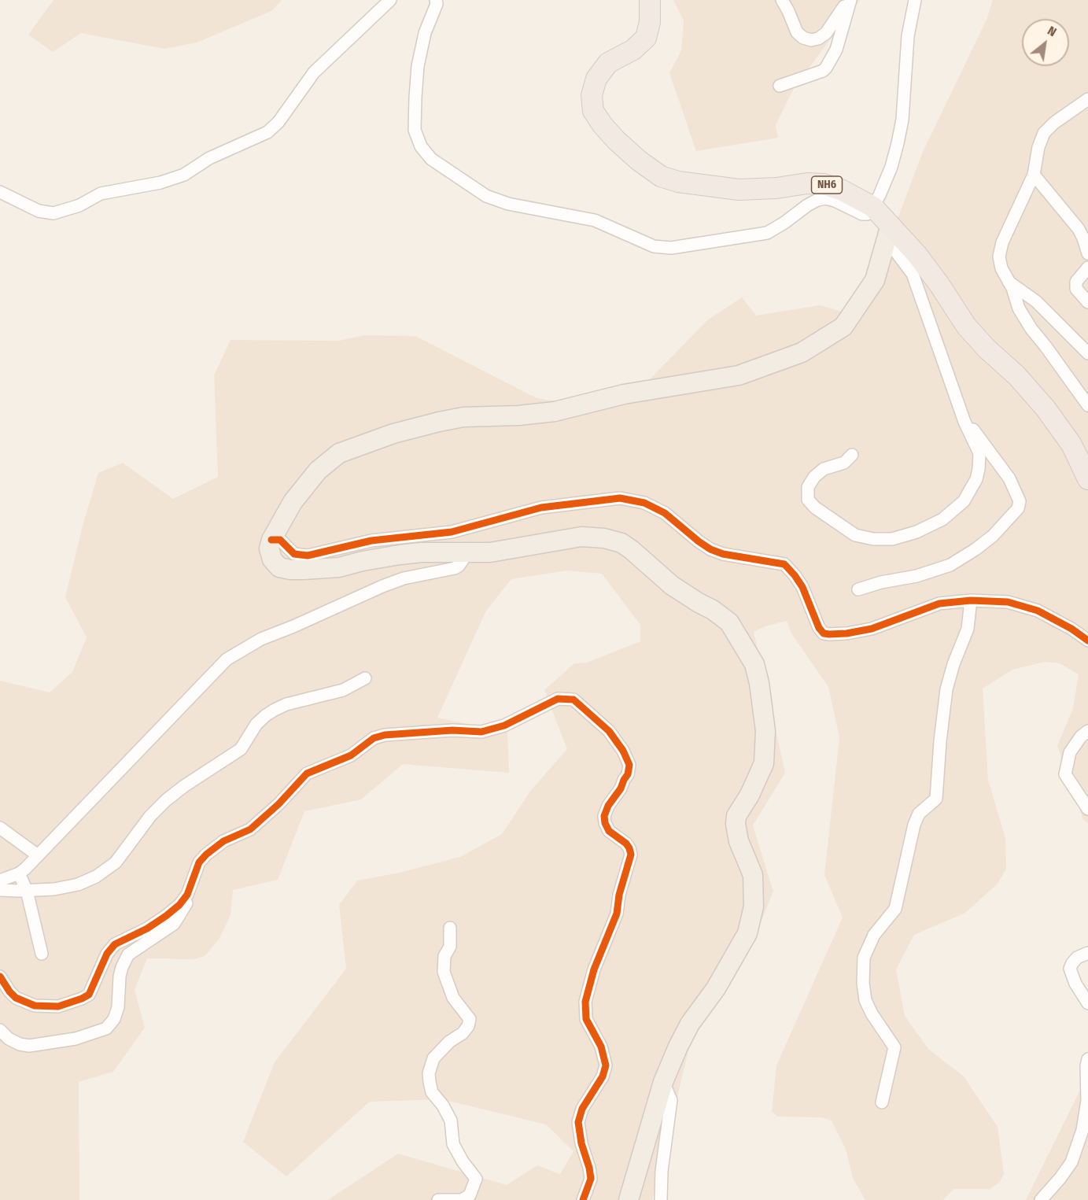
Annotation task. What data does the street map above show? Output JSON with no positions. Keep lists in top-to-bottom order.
{
  "streets": {
    "highway": ["NH6"]
  },
  "north": "top right"
}
